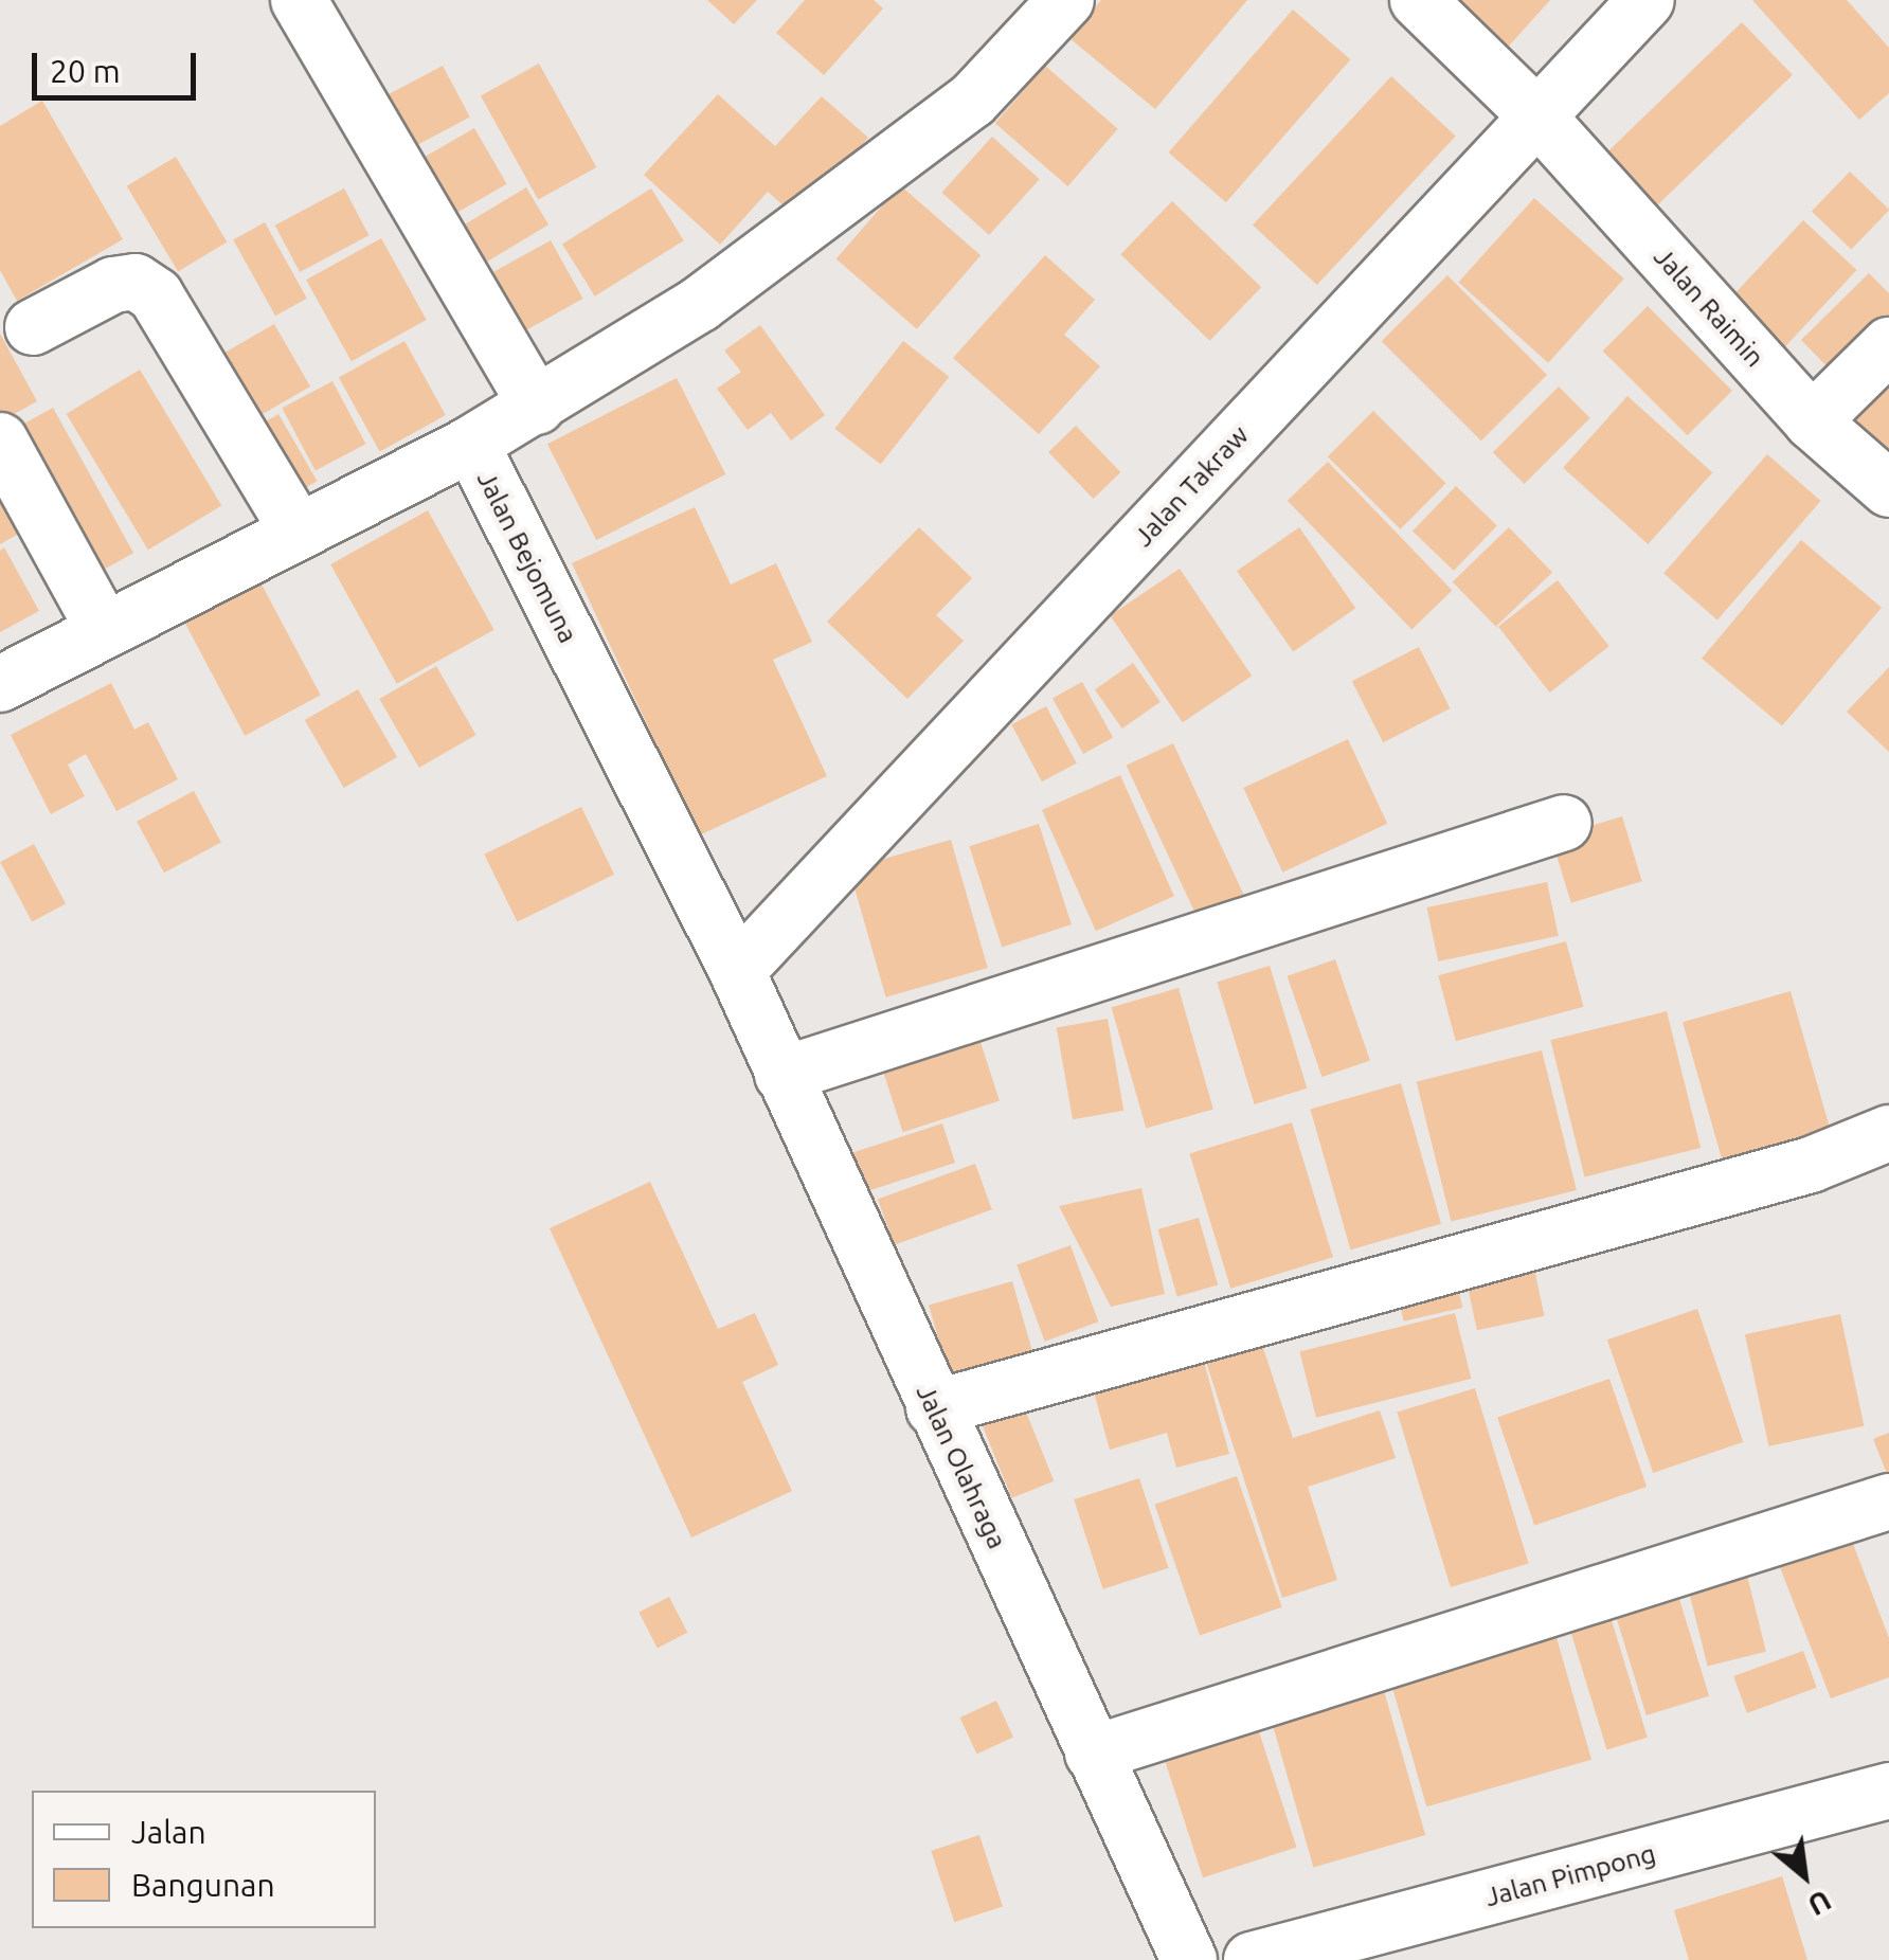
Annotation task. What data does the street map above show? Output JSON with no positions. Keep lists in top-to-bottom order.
{
  "streets": {
    "street": [
      "Jalan Raimin",
      "Jalan Takraw",
      "Jalan Bejomuna",
      "Jalan Olahraga",
      "Jalan Pimpong"
    ]
  },
  "crossings": [
    ["Jalan Raimin", "Jalan Takraw"],
    ["Jalan Takraw", "Jalan Bejomuna"],
    ["Jalan Takraw", "Jalan Olahraga"],
    ["Jalan Bejomuna", "Jalan Olahraga"]
  ],
  "legend": ["Jalan", "Bangunan"],
  "scale_bar": "20 m",
  "north": "bottom right"
}
